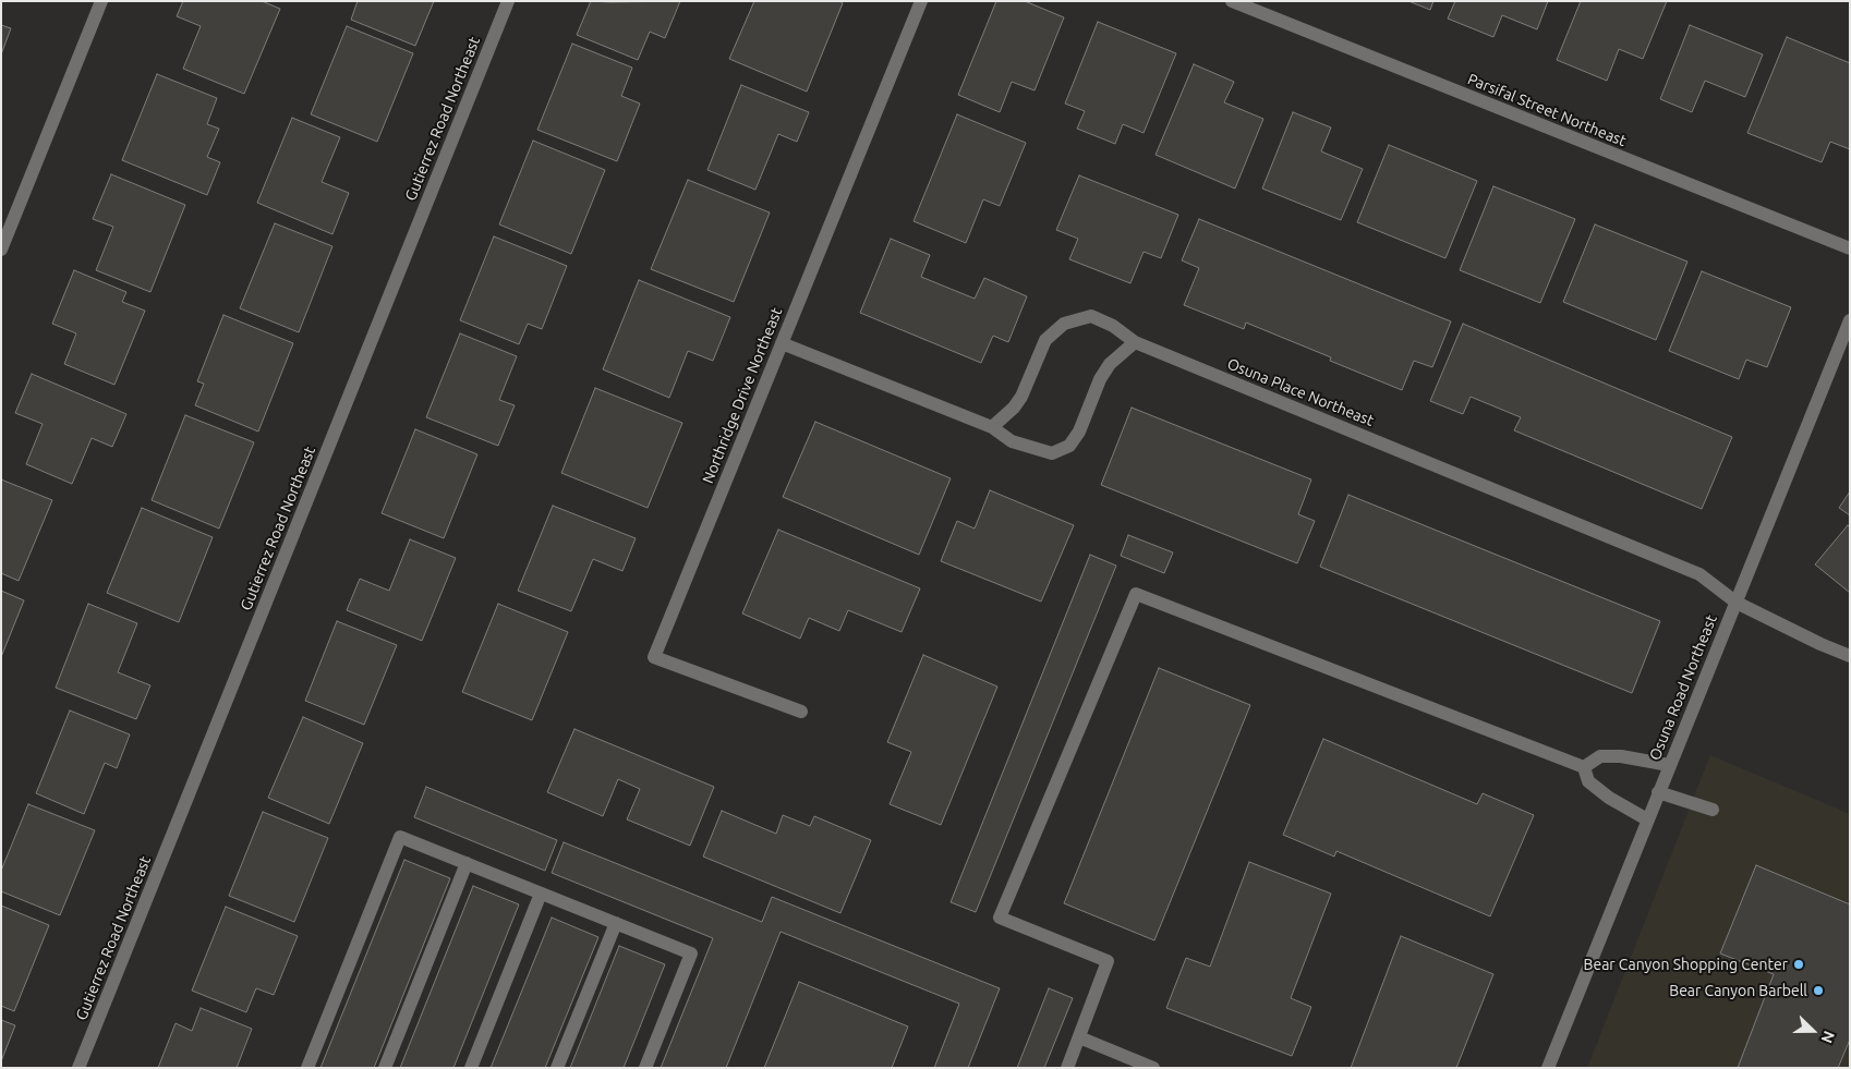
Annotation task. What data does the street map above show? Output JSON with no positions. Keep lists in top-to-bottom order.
{
  "streets": {
    "street": [
      "Parsifal Street Northeast",
      "Gutierrez Road Northeast",
      "Osuna Place Northeast",
      "Northridge Drive Northeast",
      "Osuna Road Northeast"
    ]
  },
  "crossings": [
    ["Osuna Place Northeast", "Osuna Road Northeast"]
  ],
  "places": ["Bear Canyon Shopping Center", "Bear Canyon Barbell"],
  "north": "right"
}
